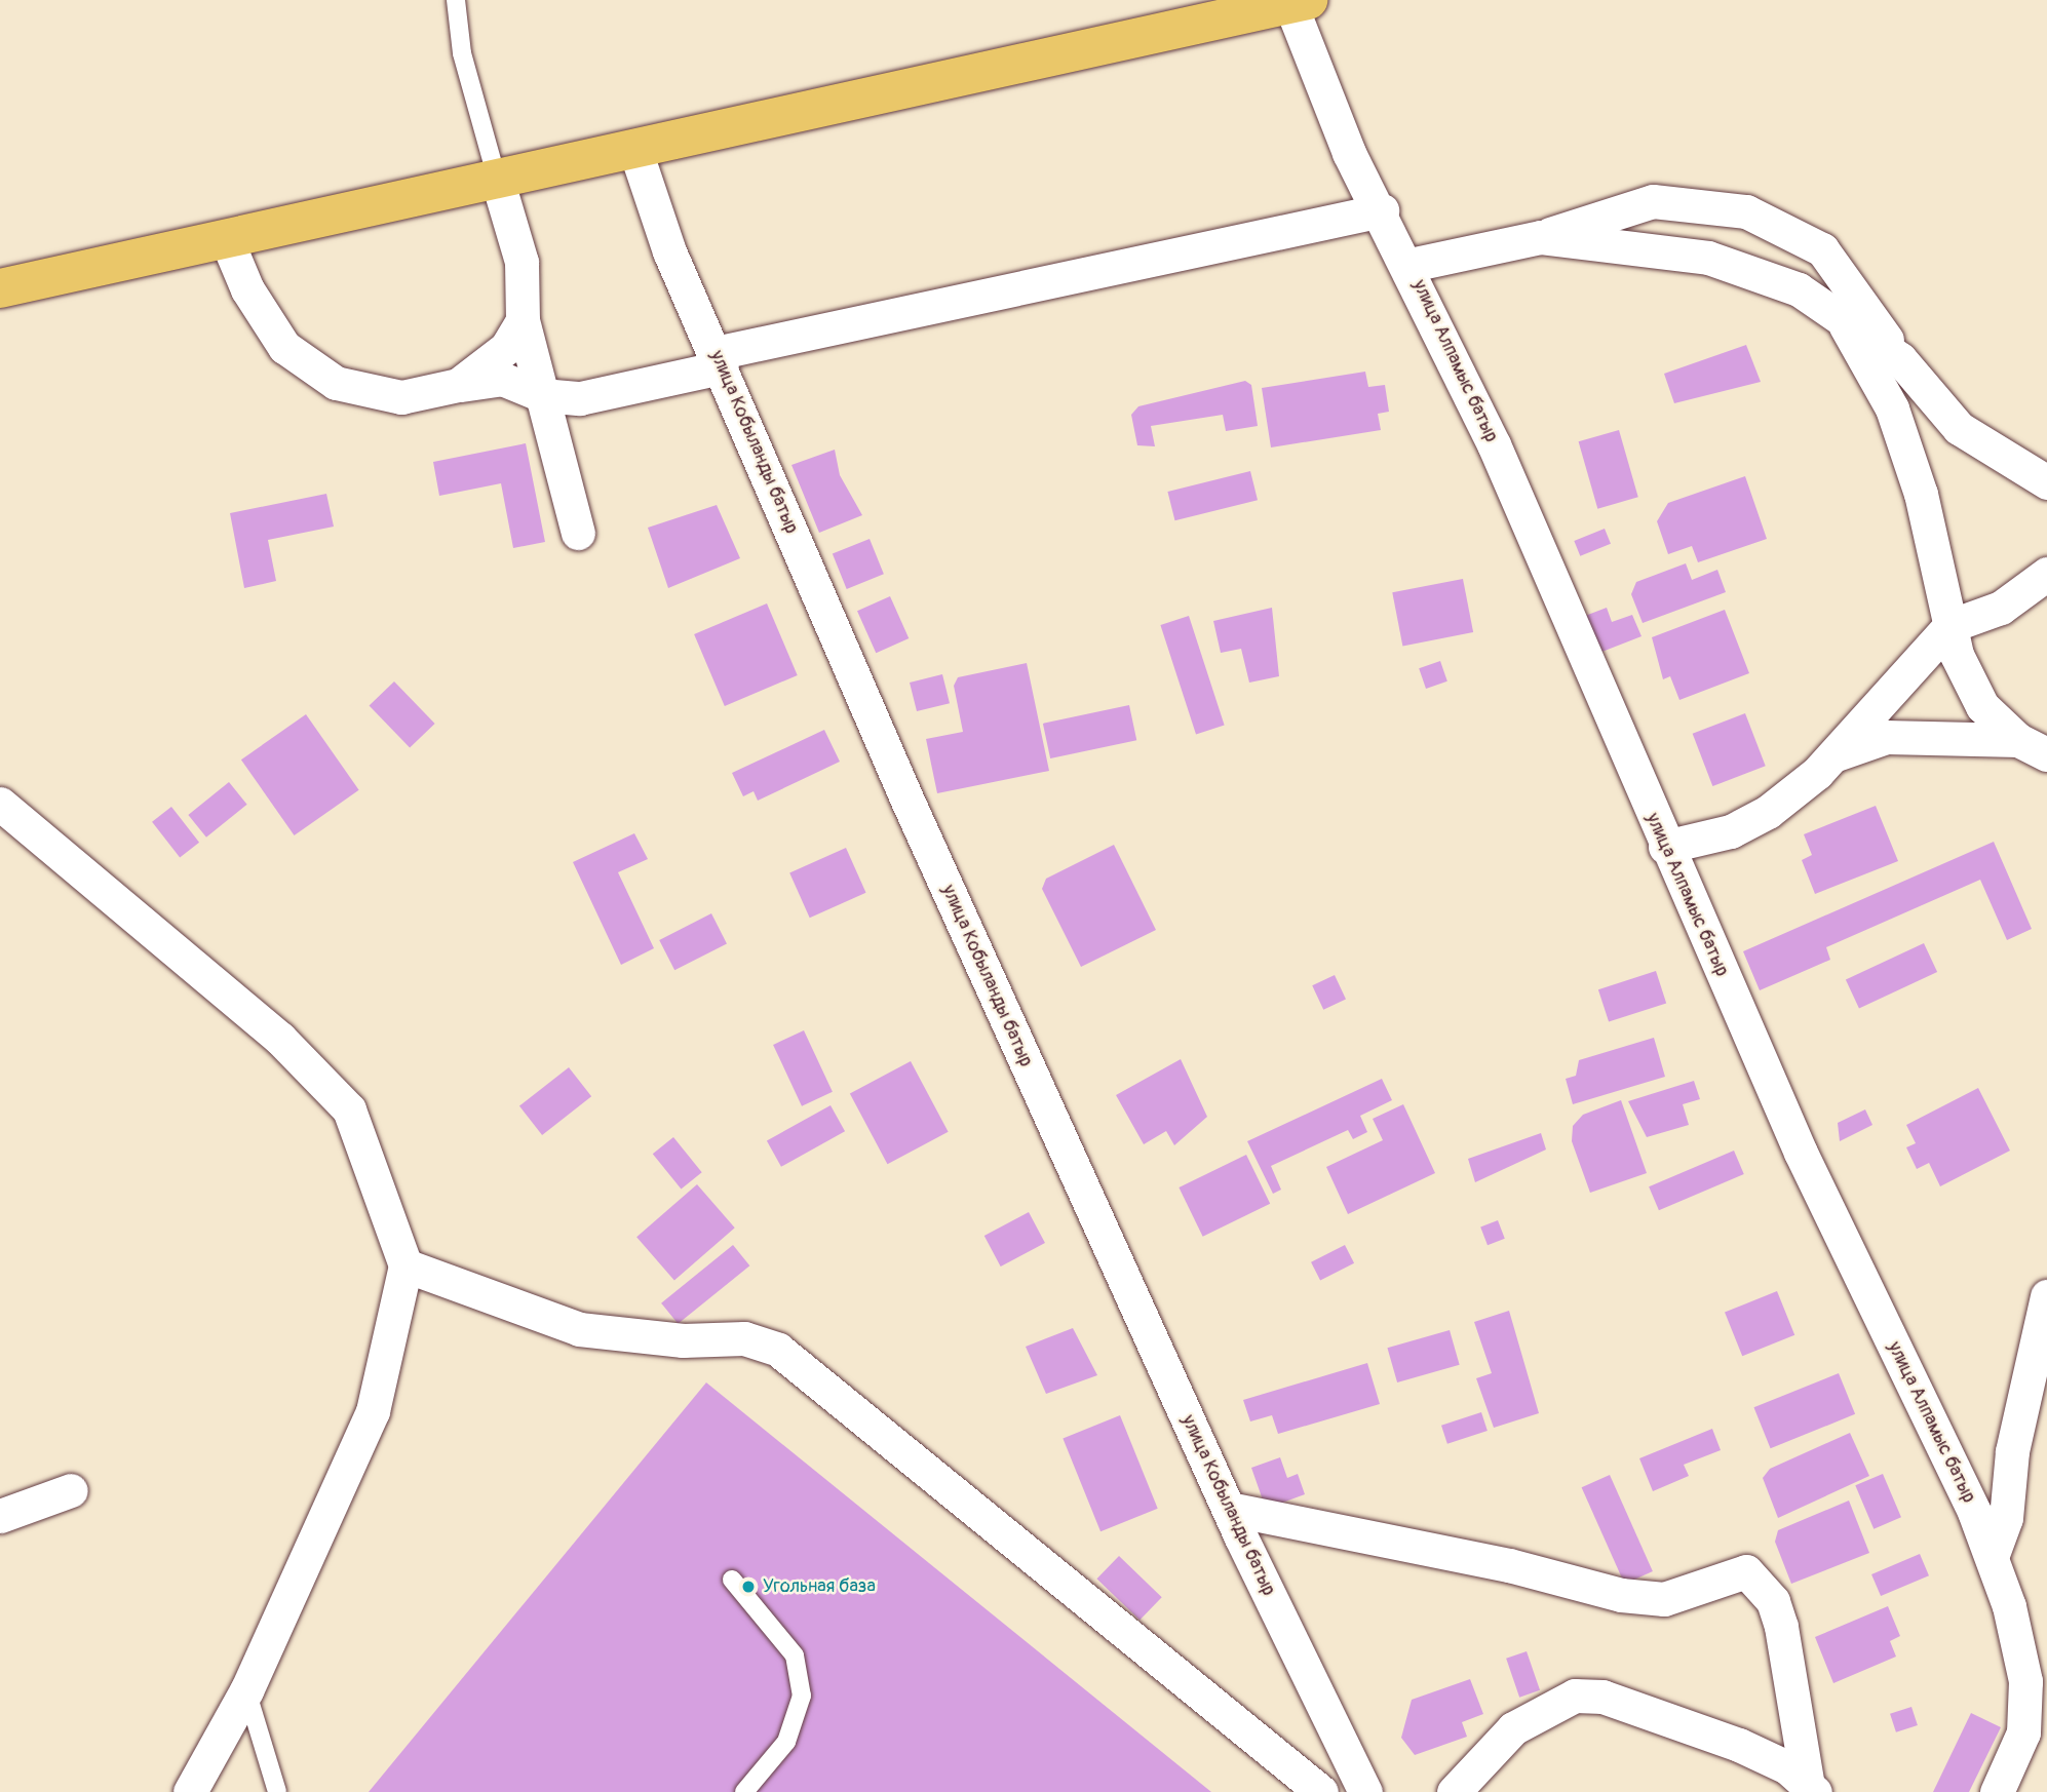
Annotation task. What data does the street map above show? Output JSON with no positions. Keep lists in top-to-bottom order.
{
  "streets": {
    "street": ["улица Алпамыс батыр", "улица Кобыланды батыр"]
  },
  "places": ["Угольная база"]
}
